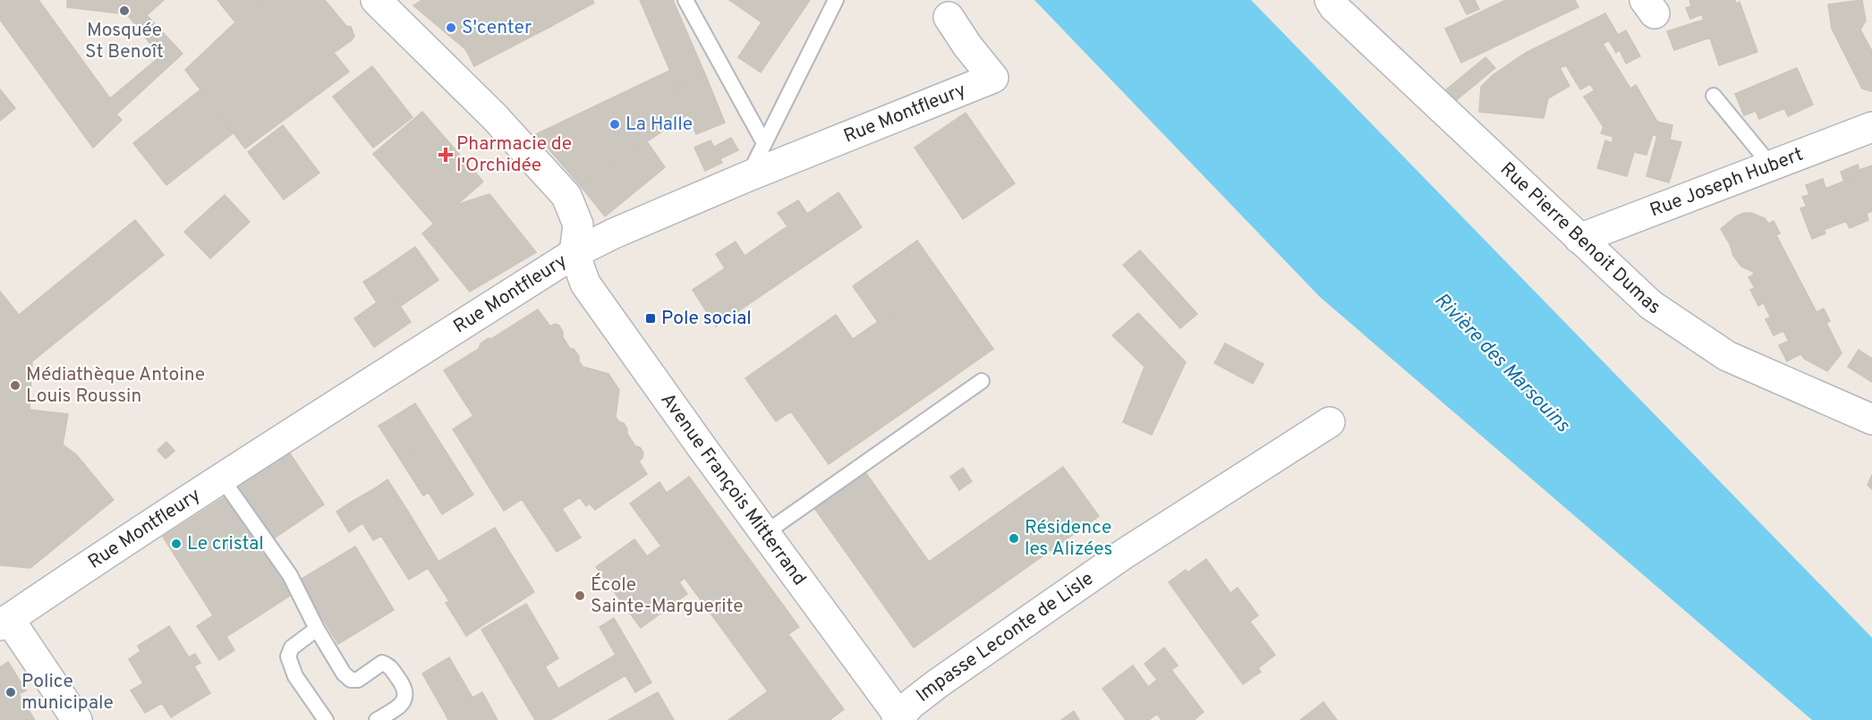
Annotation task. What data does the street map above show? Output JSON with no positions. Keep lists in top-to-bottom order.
{
  "streets": {
    "street": [
      "Rue Montfleury",
      "Rue Joseph Hubert",
      "Rue Pierre Benoit Dumas",
      "Avenue François Mitterrand",
      "Impasse Leconte de Lisle"
    ]
  },
  "crossings": [
    ["Rue Montfleury", "Avenue François Mitterrand"],
    ["Rue Joseph Hubert", "Rue Pierre Benoit Dumas"],
    ["Avenue François Mitterrand", "Impasse Leconte de Lisle"]
  ],
  "water": ["Rivière des Marsouins"],
  "places": {
    "other": [
      "Mosquée St Benoît",
      "S'center",
      "La Halle",
      "Médiathèque Antoine Louis Roussin",
      "Résidence les Alizées",
      "Le cristal",
      "École Sainte-Marguerite",
      "Police municipale"
    ],
    "health": ["Pharmacie de l'Orchidée"],
    "transit": ["Pole social"]
  }
}
